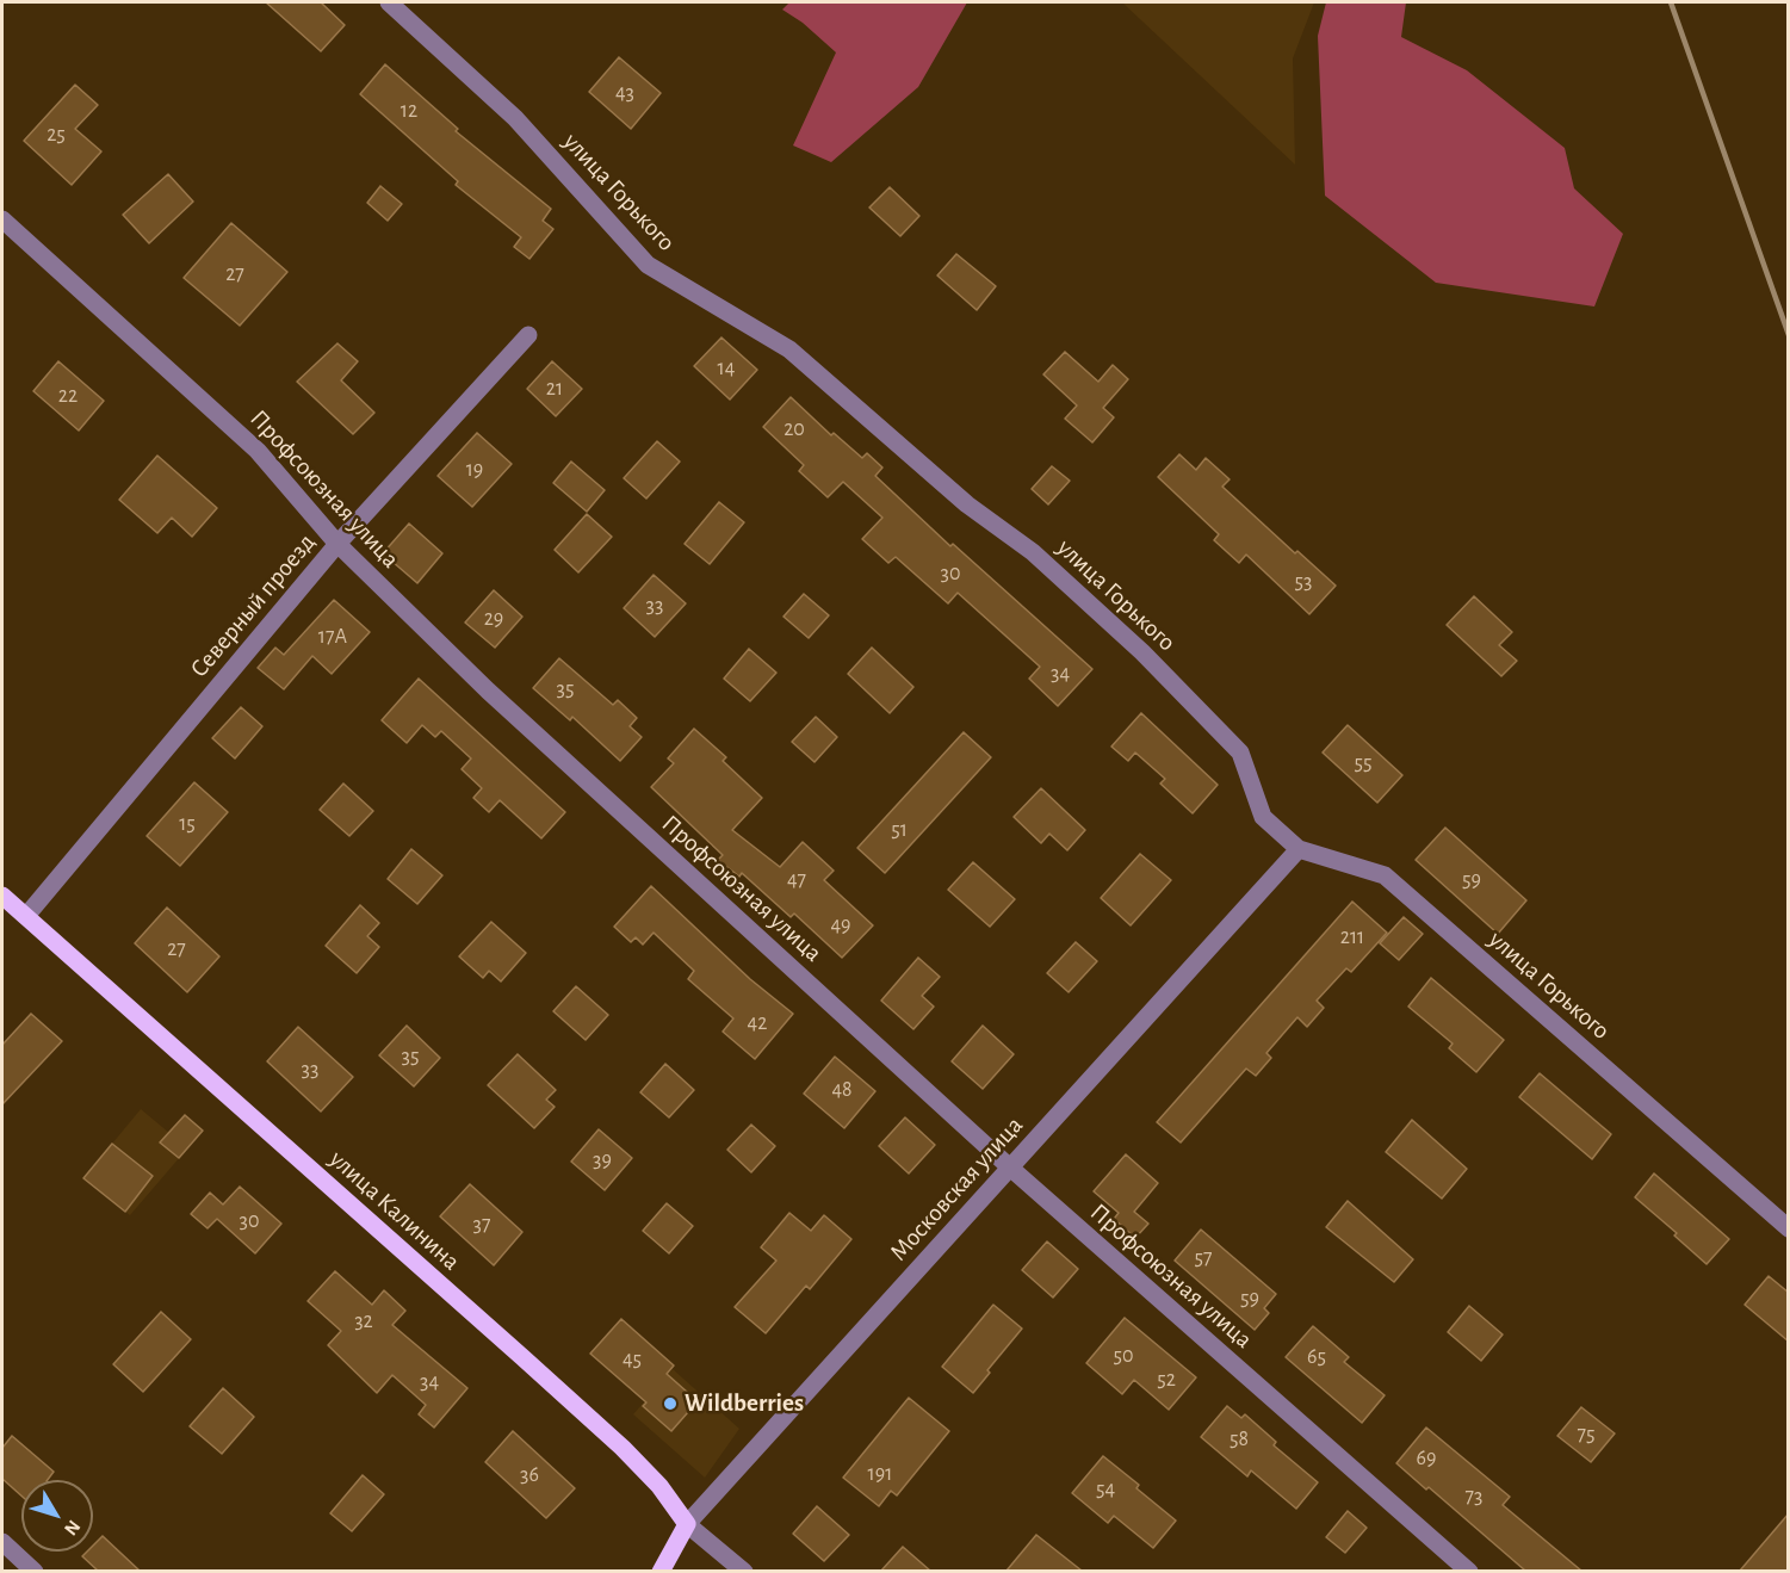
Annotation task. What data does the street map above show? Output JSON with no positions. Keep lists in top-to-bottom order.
{
  "streets": {
    "main road": ["Московская улица", "улица Калинина"],
    "street": ["улица Горького", "Профсоюзная улица", "Северный проезд"]
  },
  "crossings": [
    ["улица Горького", "Московская улица"],
    ["Профсоюзная улица", "Северный проезд"],
    ["Профсоюзная улица", "Московская улица"],
    ["Северный проезд", "улица Калинина"],
    ["Московская улица", "улица Калинина"]
  ],
  "places": ["Wildberries"],
  "house_numbers": [
    "43",
    "12",
    "25",
    "27",
    "14",
    "21",
    "22",
    "20",
    "19",
    "30",
    "53",
    "33",
    "29",
    "17А",
    "34",
    "35",
    "55",
    "15",
    "51",
    "47",
    "59",
    "49",
    "211",
    "27",
    "42",
    "35",
    "33",
    "48",
    "39",
    "30",
    "37",
    "57",
    "59",
    "32",
    "50",
    "65",
    "45",
    "52",
    "34",
    "75",
    "58",
    "69",
    "191",
    "36",
    "54",
    "73"
  ],
  "north": "bottom right"
}
